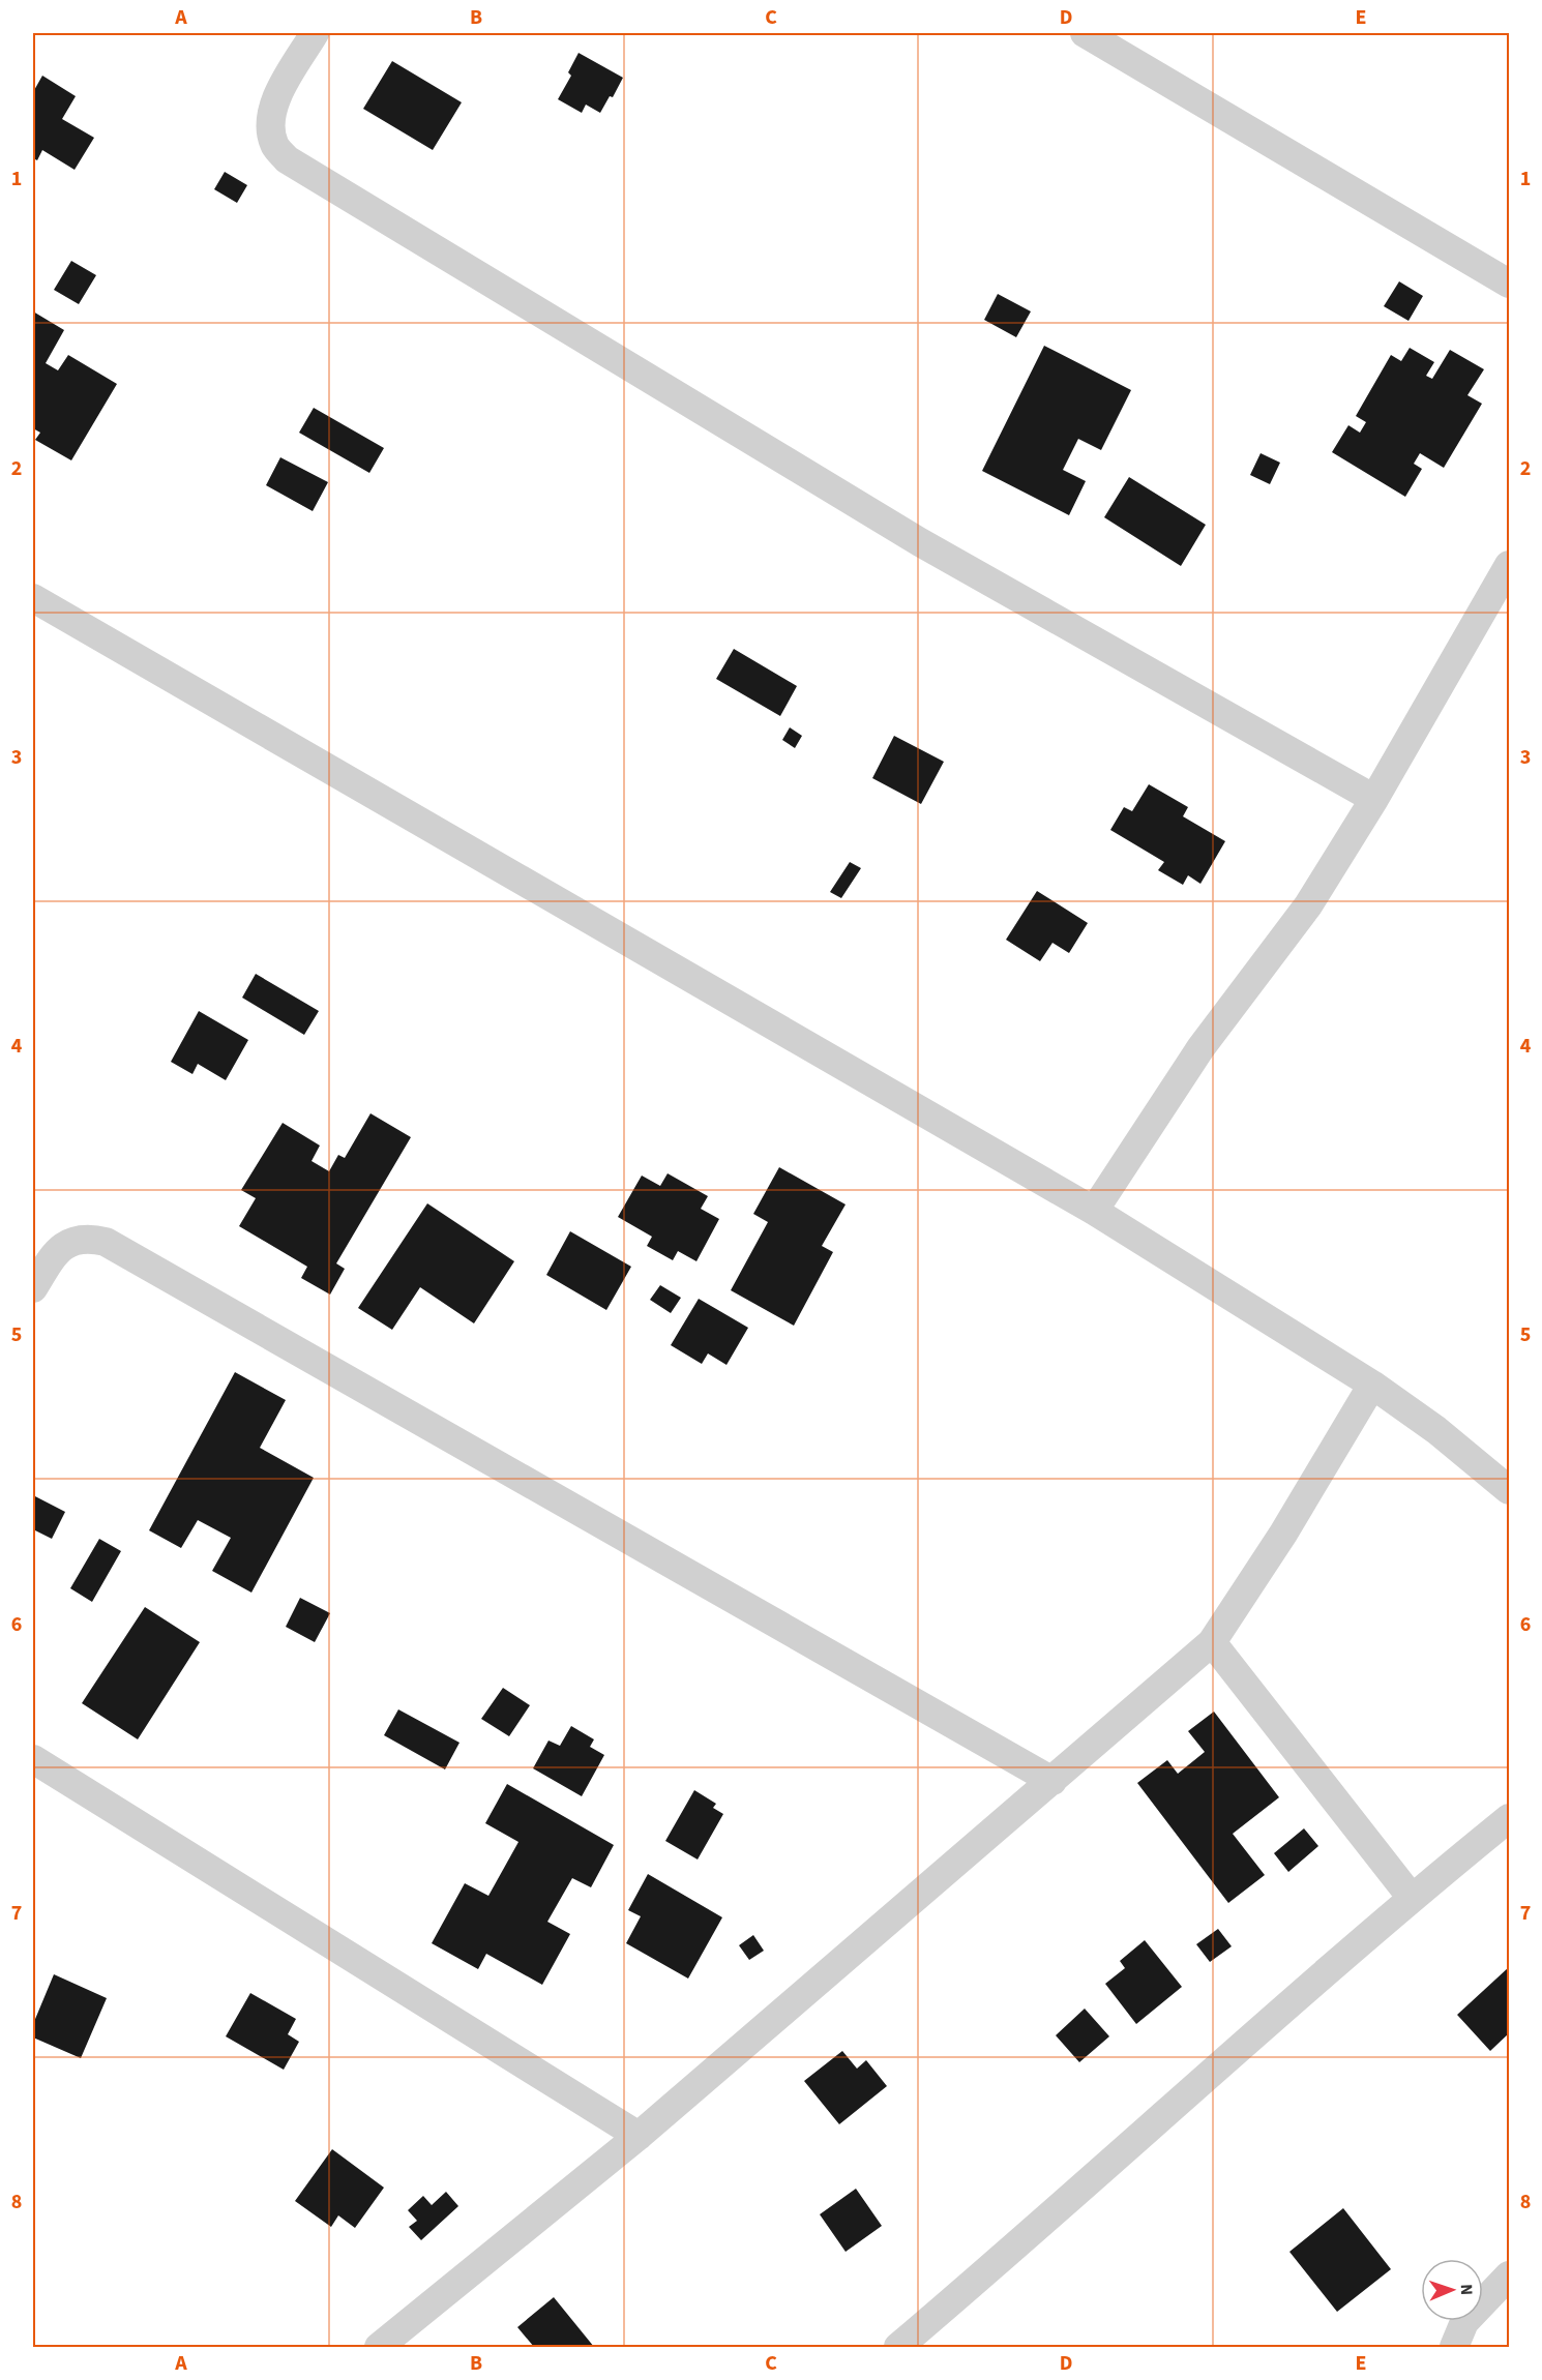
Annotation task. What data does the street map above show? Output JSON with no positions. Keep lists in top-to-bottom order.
{
  "north": "right",
  "grid": {
    "columns": [
      "A",
      "B",
      "C",
      "D",
      "E"
    ],
    "rows": [
      "1",
      "2",
      "3",
      "4",
      "5",
      "6",
      "7",
      "8"
    ]
  }
}
